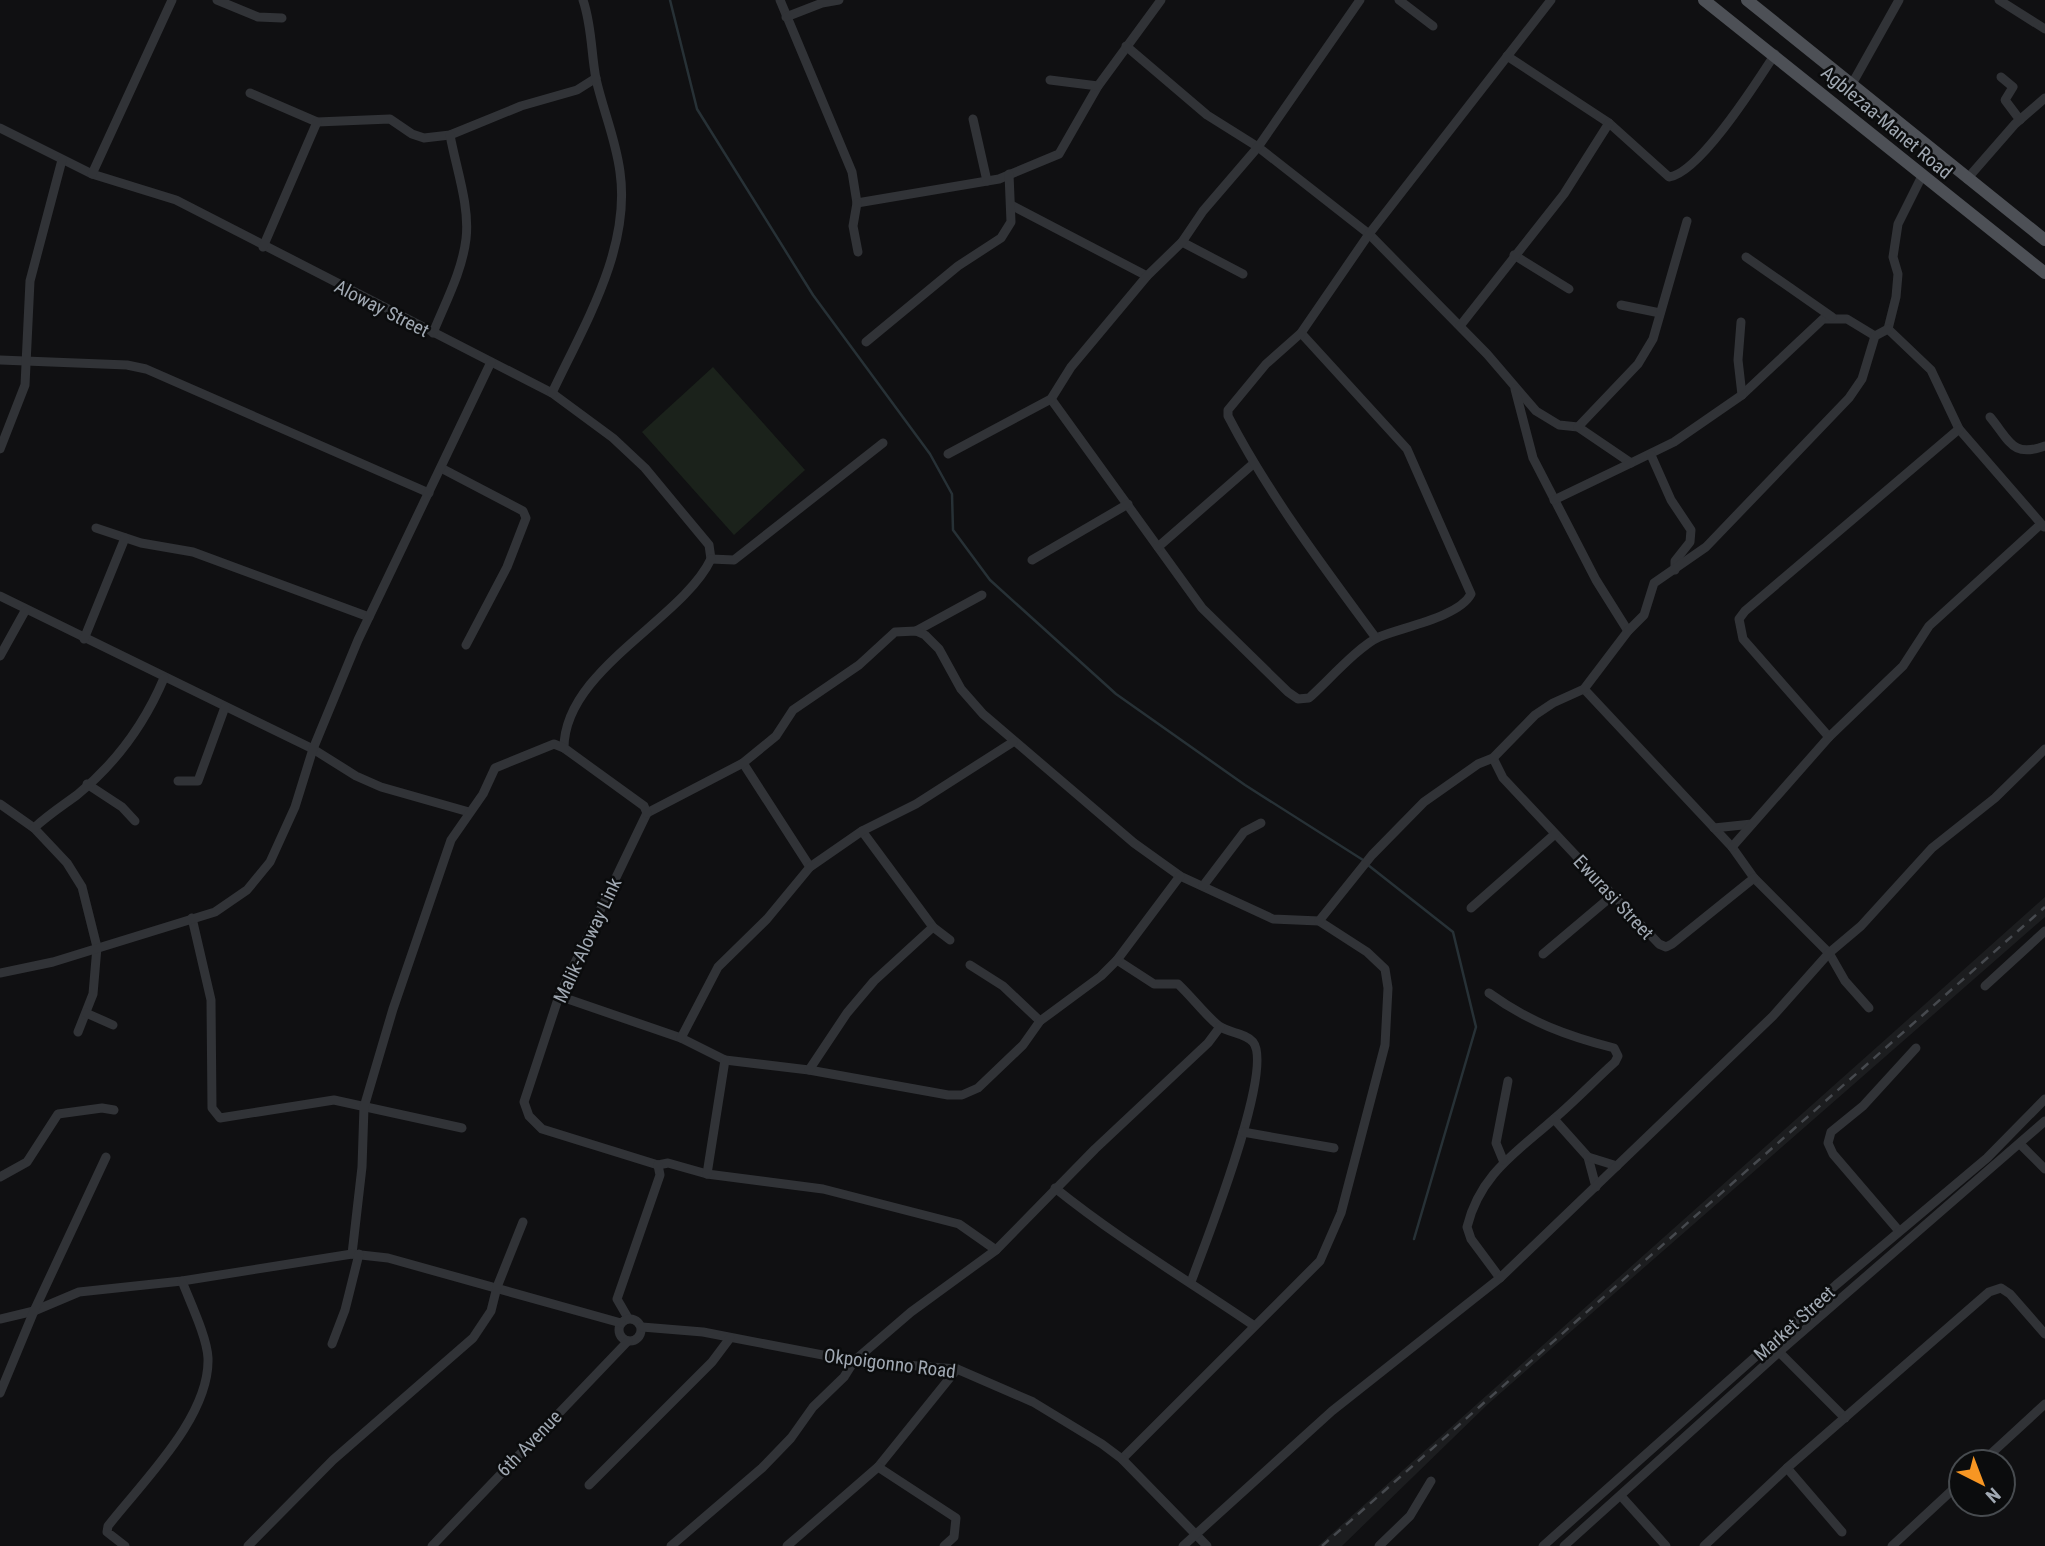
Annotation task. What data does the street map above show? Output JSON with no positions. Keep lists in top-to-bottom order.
{
  "streets": {
    "main road": ["Agblezaa-Manet Road"],
    "street": [
      "Aloway Street",
      "Ewurasi Street",
      "Malik-Aloway Link",
      "Market Street",
      "Okpoigonno Road",
      "6th Avenue"
    ]
  },
  "crossings": [
    ["Okpoigonno Road", "6th Avenue"]
  ],
  "north": "bottom right"
}
